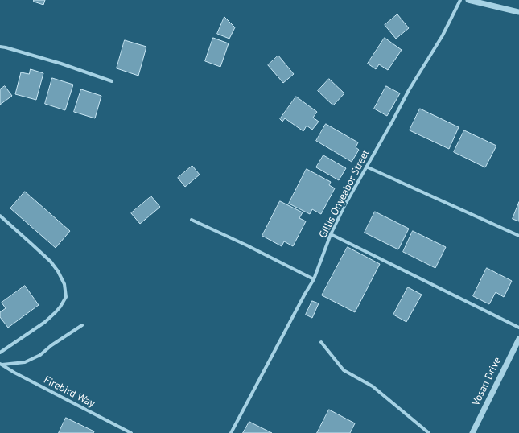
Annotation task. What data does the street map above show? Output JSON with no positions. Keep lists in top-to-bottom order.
{
  "streets": {
    "street": ["Gillis Onyeabor Street", "Vosan Drive", "Firebird Way"]
  }
}
